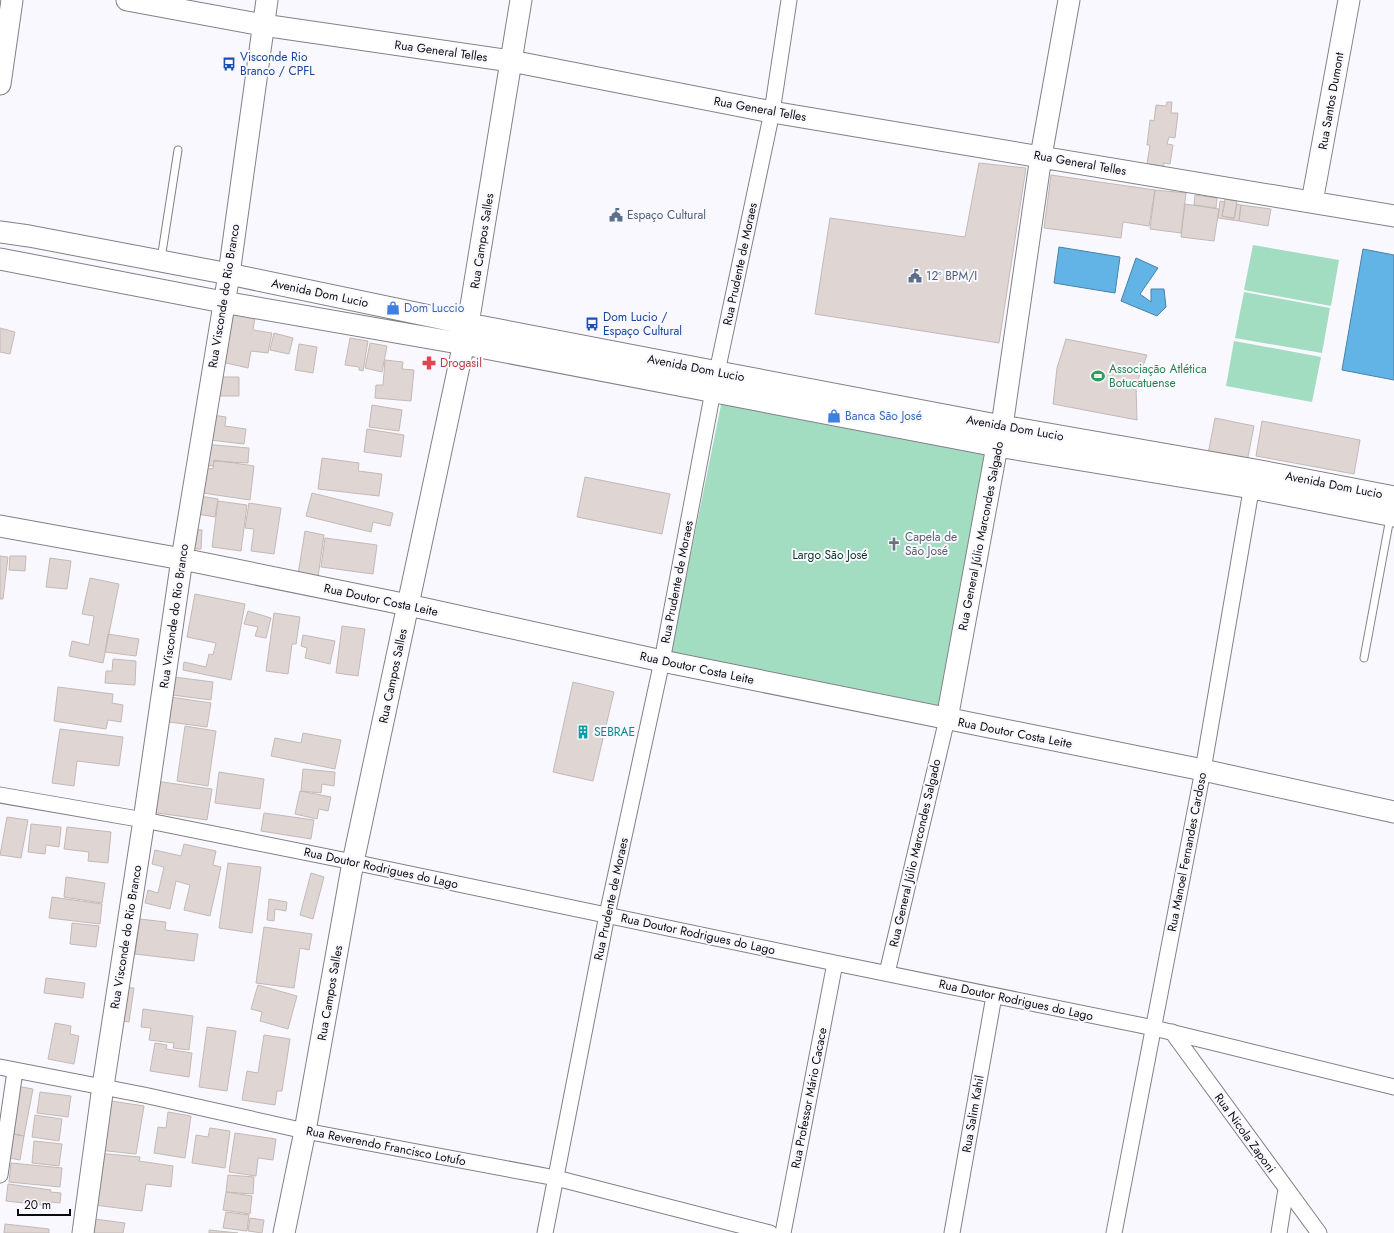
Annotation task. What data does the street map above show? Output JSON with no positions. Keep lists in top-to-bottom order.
{
  "streets": {
    "street": [
      "Rua General Telles",
      "Rua Santos Dumont",
      "Rua Campos Salles",
      "Rua Prudente de Moraes",
      "Avenida Dom Lucio",
      "Rua Visconde do Rio Branco",
      "Rua General Júlio Marcondes Salgado",
      "Rua Doutor Costa Leite",
      "Rua Manoel Fernandes Cardoso",
      "Rua Doutor Rodrigues do Lago",
      "Rua Professor Mário Cacace",
      "Rua Salim Kahil",
      "Rua Nicola Zaponi",
      "Rua Reverendo Francisco Lotufo"
    ]
  },
  "crossings": [
    ["Rua General Telles", "Rua Santos Dumont"],
    ["Rua General Telles", "Rua Campos Salles"],
    ["Rua General Telles", "Rua Prudente de Moraes"],
    ["Rua General Telles", "Rua Visconde do Rio Branco"],
    ["Rua General Telles", "Rua General Júlio Marcondes Salgado"],
    ["Rua Campos Salles", "Avenida Dom Lucio"],
    ["Rua Campos Salles", "Rua Doutor Costa Leite"],
    ["Rua Campos Salles", "Rua Doutor Rodrigues do Lago"],
    ["Rua Campos Salles", "Rua Reverendo Francisco Lotufo"],
    ["Rua Prudente de Moraes", "Avenida Dom Lucio"],
    ["Rua Prudente de Moraes", "Rua Doutor Costa Leite"],
    ["Rua Prudente de Moraes", "Rua Doutor Rodrigues do Lago"],
    ["Rua Prudente de Moraes", "Rua Reverendo Francisco Lotufo"],
    ["Avenida Dom Lucio", "Rua Visconde do Rio Branco"],
    ["Avenida Dom Lucio", "Rua General Júlio Marcondes Salgado"],
    ["Avenida Dom Lucio", "Rua Manoel Fernandes Cardoso"],
    ["Rua Visconde do Rio Branco", "Rua Doutor Costa Leite"],
    ["Rua Visconde do Rio Branco", "Rua Doutor Rodrigues do Lago"],
    ["Rua Visconde do Rio Branco", "Rua Reverendo Francisco Lotufo"],
    ["Rua General Júlio Marcondes Salgado", "Rua Doutor Costa Leite"],
    ["Rua General Júlio Marcondes Salgado", "Rua Doutor Rodrigues do Lago"],
    ["Rua Doutor Costa Leite", "Rua Manoel Fernandes Cardoso"],
    ["Rua Manoel Fernandes Cardoso", "Rua Doutor Rodrigues do Lago"],
    ["Rua Doutor Rodrigues do Lago", "Rua Professor Mário Cacace"],
    ["Rua Doutor Rodrigues do Lago", "Rua Salim Kahil"],
    ["Rua Doutor Rodrigues do Lago", "Rua Nicola Zaponi"]
  ],
  "parks": ["Largo São José"],
  "places": {
    "bus stop": ["Visconde Rio Branco / CPFL", "Dom Lucio / Espaço Cultural"],
    "public building": ["Espaço Cultural", "12º BPM/I"],
    "shop": ["Dom Luccio", "Banca São José"],
    "pharmacy": ["Drogasil"],
    "sports": ["Associação Atlética Botucatuense"],
    "church": ["Capela de São José"],
    "building": ["SEBRAE"]
  },
  "scale_bar": "20 m"
}
